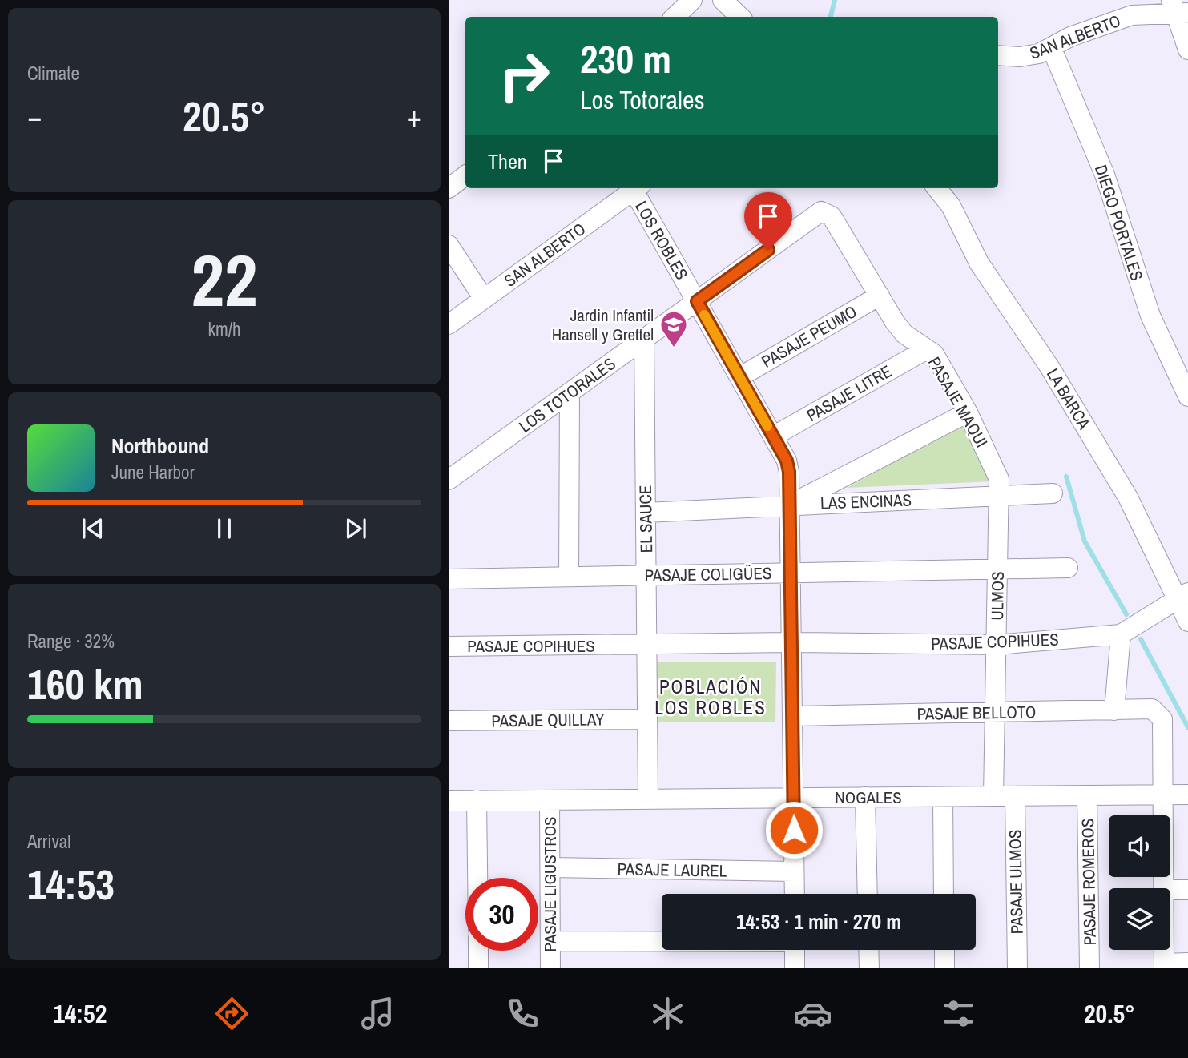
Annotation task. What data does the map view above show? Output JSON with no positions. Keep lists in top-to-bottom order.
{
  "streets": {
    "street": [
      "SAN ALBERTO",
      "DIEGO PORTALES",
      "LOS ROBLES",
      "PASAJE PEUMO",
      "PASAJE LITRE",
      "LOS TOTORALES",
      "LA BARCA",
      "PASAJE MAQUI",
      "LAS ENCINAS",
      "EL SAUCE",
      "PASAJE COLIGÜES",
      "ULMOS",
      "PASAJE COPIHUES",
      "PASAJE BELLOTO",
      "PASAJE QUILLAY",
      "NOGALES",
      "PASAJE LAUREL",
      "PASAJE ULMOS",
      "PASAJE ROMEROS",
      "PASAJE LIGUSTROS"
    ]
  },
  "crossings": [
    ["SAN ALBERTO", "DIEGO PORTALES"],
    ["SAN ALBERTO", "LOS ROBLES"],
    ["LOS ROBLES", "PASAJE PEUMO"],
    ["LOS ROBLES", "PASAJE LITRE"],
    ["LOS ROBLES", "LOS TOTORALES"],
    ["LOS ROBLES", "LAS ENCINAS"],
    ["LOS ROBLES", "PASAJE COLIGÜES"],
    ["LOS ROBLES", "PASAJE COPIHUES"],
    ["LOS ROBLES", "PASAJE BELLOTO"],
    ["LOS ROBLES", "NOGALES"],
    ["LOS ROBLES", "PASAJE LAUREL"],
    ["PASAJE PEUMO", "PASAJE MAQUI"],
    ["PASAJE LITRE", "PASAJE MAQUI"],
    ["LOS TOTORALES", "PASAJE MAQUI"],
    ["LOS TOTORALES", "EL SAUCE"],
    ["LA BARCA", "PASAJE COPIHUES"],
    ["PASAJE MAQUI", "LAS ENCINAS"],
    ["PASAJE MAQUI", "ULMOS"],
    ["LAS ENCINAS", "EL SAUCE"],
    ["LAS ENCINAS", "ULMOS"],
    ["EL SAUCE", "PASAJE COLIGÜES"],
    ["EL SAUCE", "PASAJE COPIHUES"],
    ["EL SAUCE", "PASAJE QUILLAY"],
    ["EL SAUCE", "NOGALES"],
    ["PASAJE COLIGÜES", "ULMOS"],
    ["ULMOS", "PASAJE COPIHUES"],
    ["ULMOS", "PASAJE BELLOTO"],
    ["ULMOS", "NOGALES"],
    ["PASAJE BELLOTO", "NOGALES"],
    ["NOGALES", "PASAJE ULMOS"],
    ["NOGALES", "PASAJE ROMEROS"],
    ["NOGALES", "PASAJE LIGUSTROS"],
    ["PASAJE LAUREL", "PASAJE LIGUSTROS"]
  ],
  "districts": ["POBLACIÓN LOS ROBLES"],
  "places": {
    "school or university": ["Jardin Infantil Hansell y Grettel"]
  },
  "page": {
    "tile": [
      "Climate",
      ["22", "km/h"],
      ["Range · 32%", "160 km"],
      ["Arrival", "14:53"]
    ],
    "turn": ["230 m", "Los Totorales"],
    "heat": ["−", "20.5°", "+"],
    "then": "Then",
    "song": ["Northbound", "June Harbor"],
    "limit": "30",
    "trip": "14:53 · 1 min · 270 m",
    "tabs": ["14:52", "20.5°"]
  }
}
